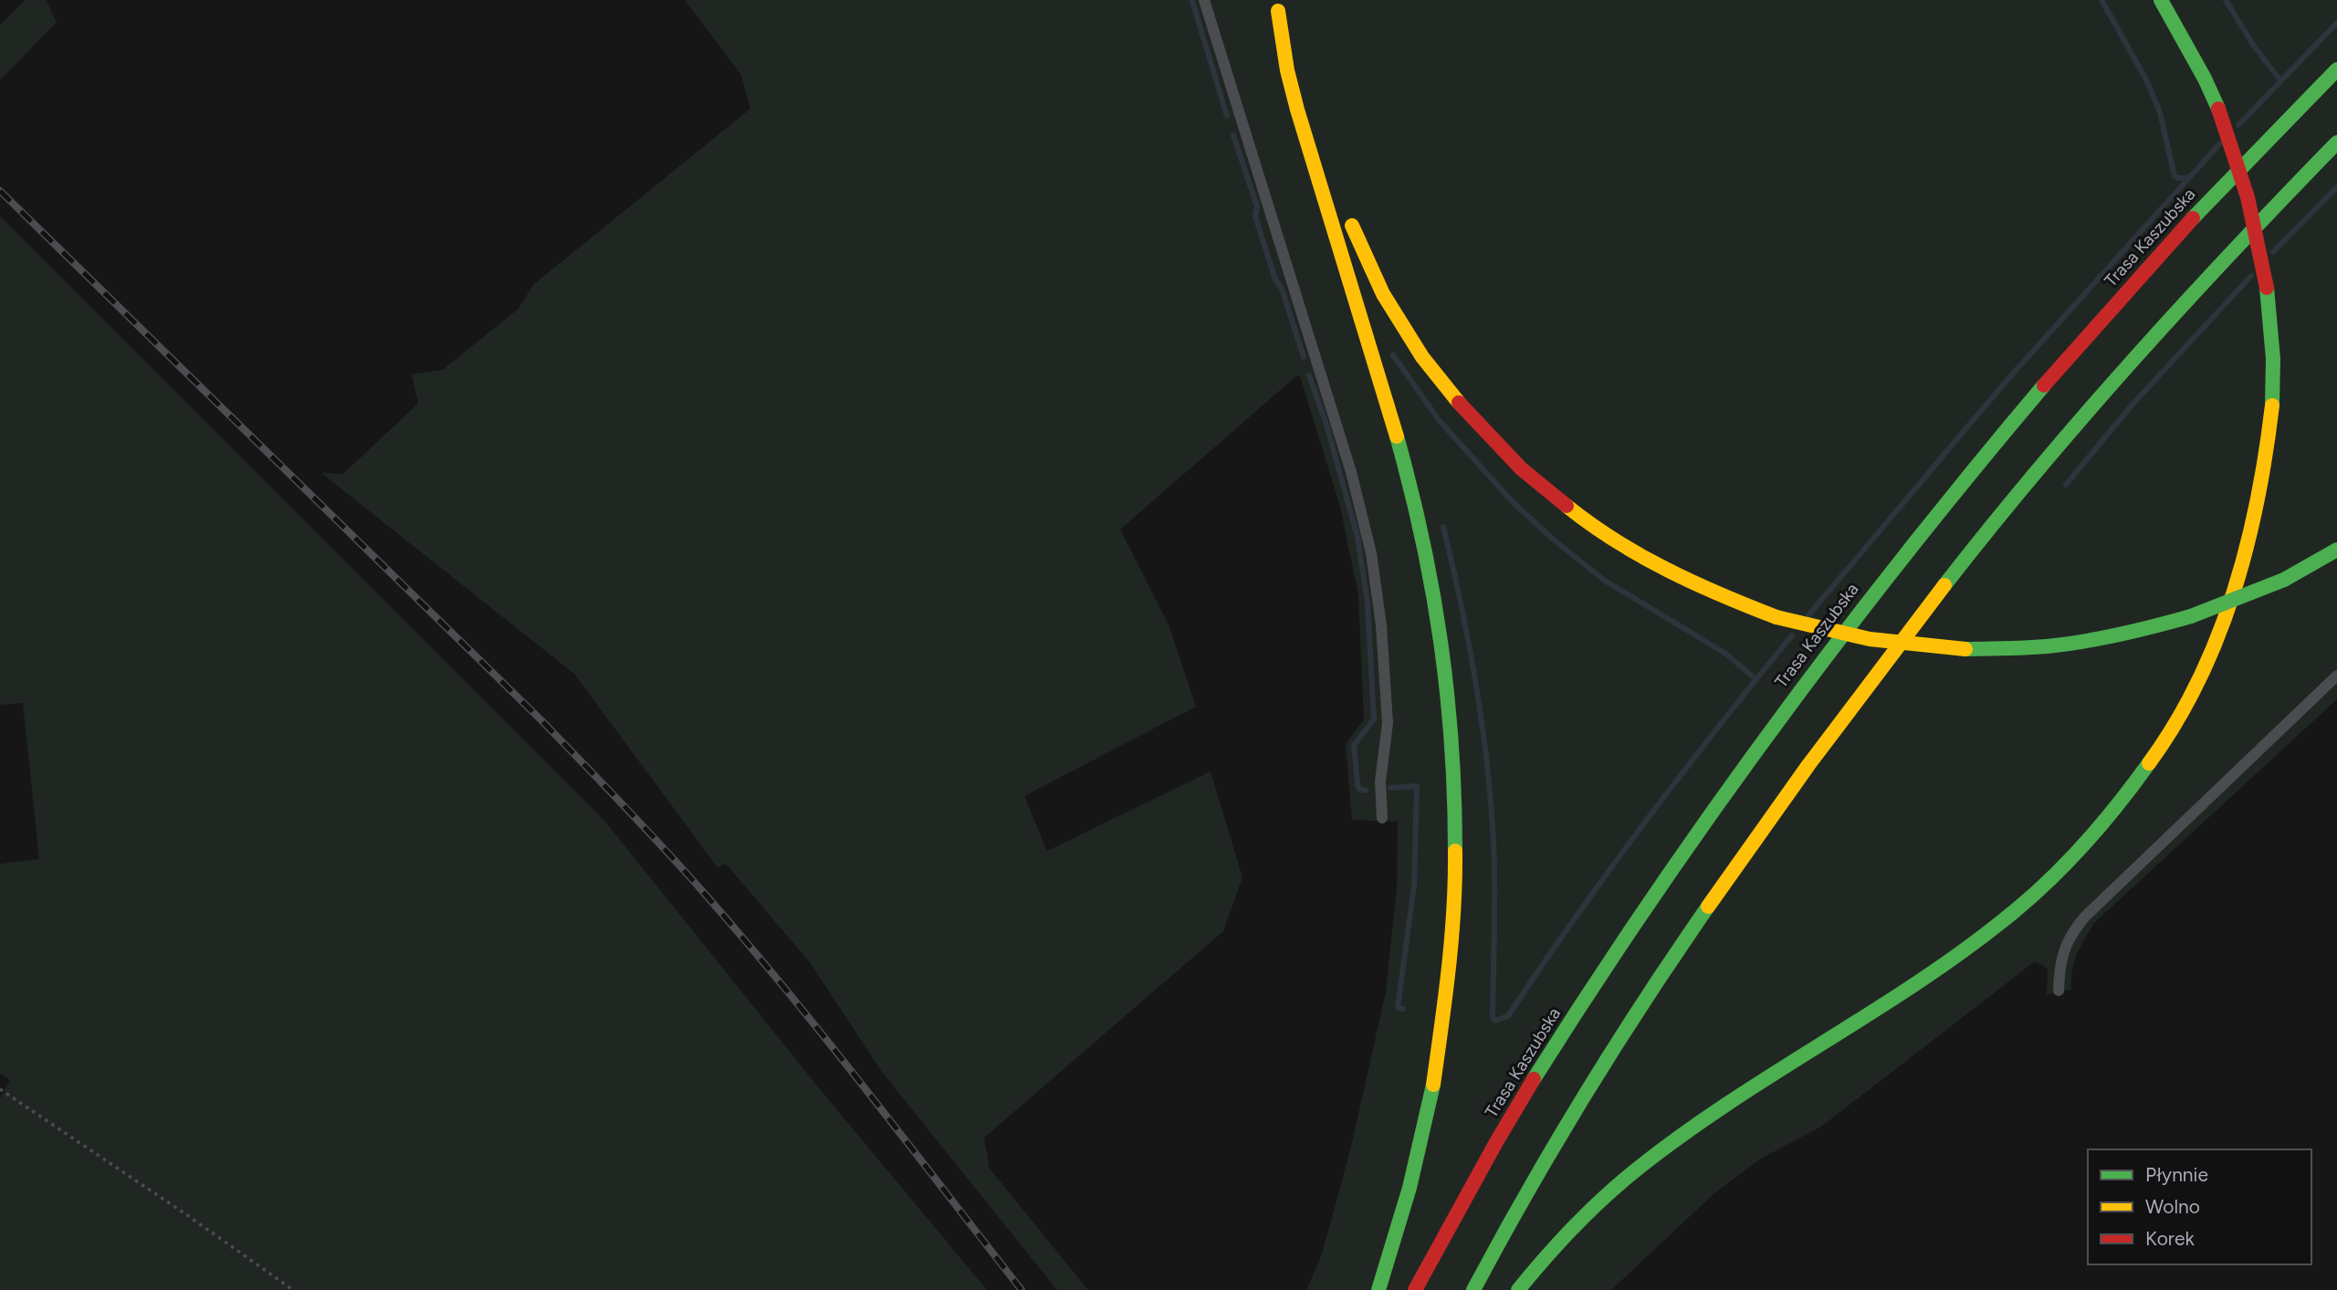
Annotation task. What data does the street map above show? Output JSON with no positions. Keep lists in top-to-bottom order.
{
  "streets": {
    "highway": ["Trasa Kaszubska"]
  },
  "legend": ["Płynnie", "Wolno", "Korek"]
}
